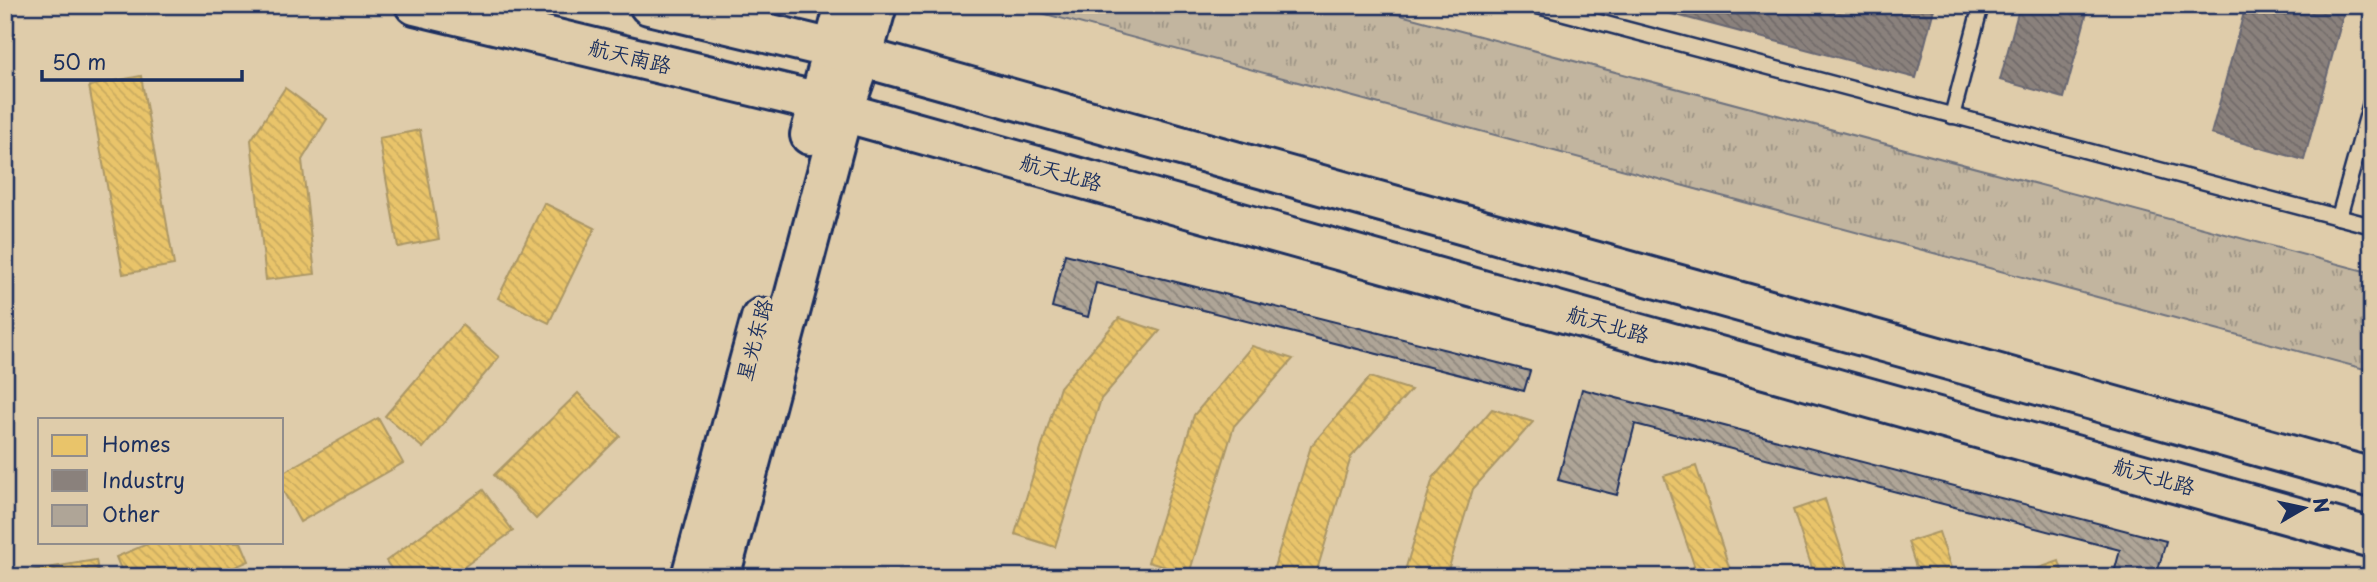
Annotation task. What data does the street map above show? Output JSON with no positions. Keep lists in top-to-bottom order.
{
  "streets": {
    "main road": ["航天南路", "航天北路", "星光东路"]
  },
  "crossings": [
    ["航天南路", "航天北路"],
    ["航天南路", "星光东路"],
    ["航天北路", "星光东路"]
  ],
  "legend": ["Homes", "Industry", "Other"],
  "scale_bar": "50 m",
  "north": "right"
}
